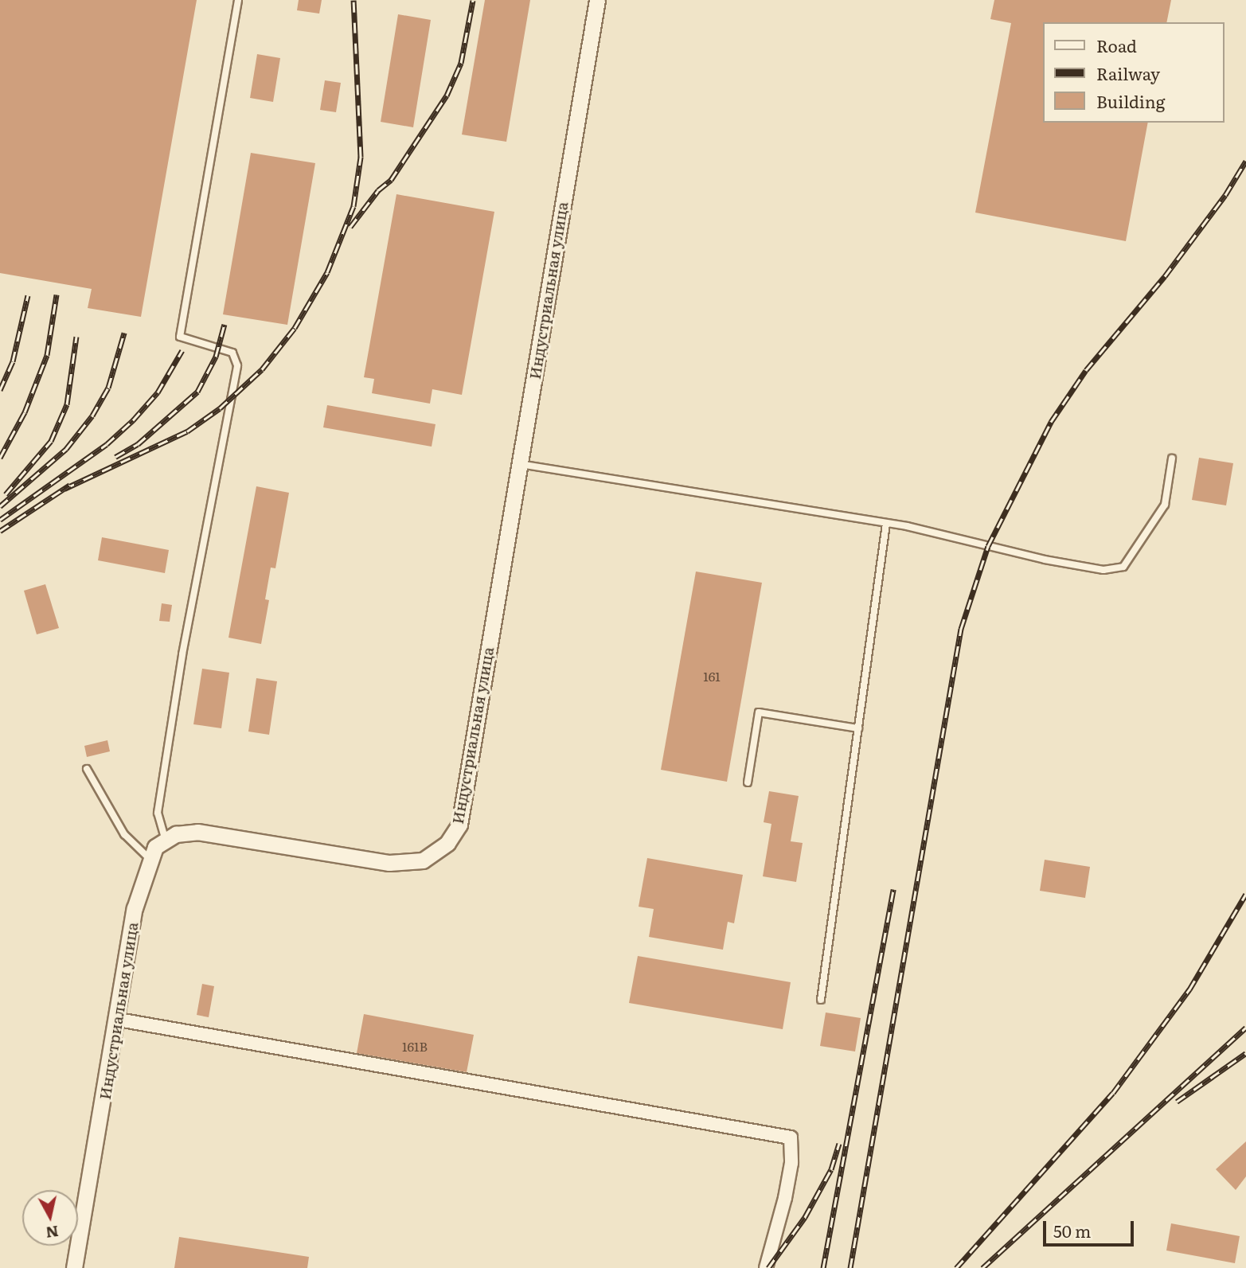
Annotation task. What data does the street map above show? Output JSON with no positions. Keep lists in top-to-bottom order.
{
  "streets": {
    "street": ["Индустриальная улица"]
  },
  "house_numbers": ["161", "161В"],
  "legend": ["Road", "Railway", "Building"],
  "scale_bar": "50 m",
  "north": "bottom"
}
